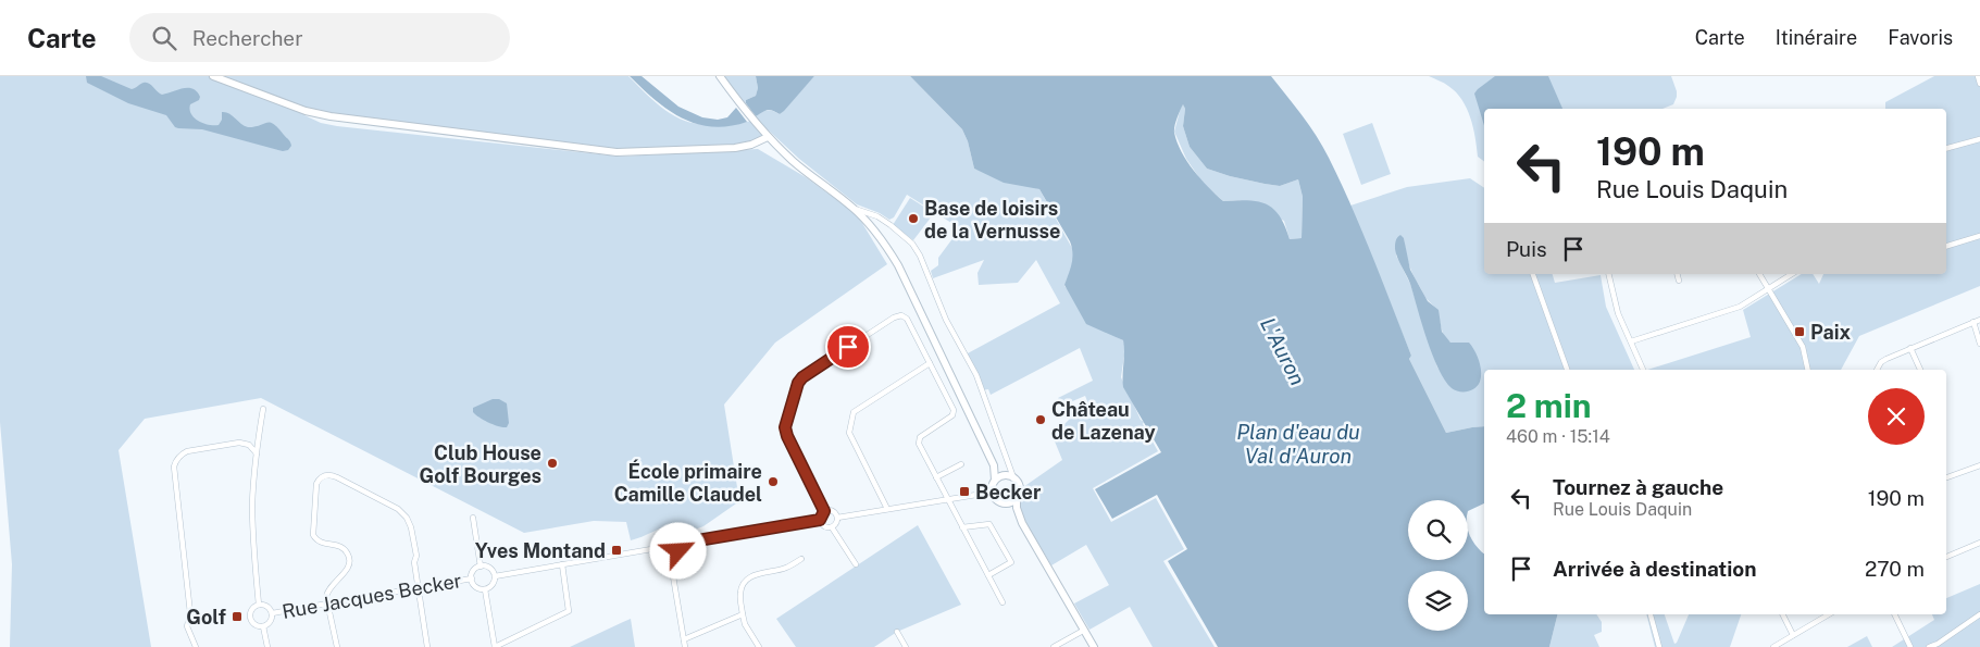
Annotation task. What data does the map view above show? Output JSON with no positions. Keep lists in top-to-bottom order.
{
  "streets": {
    "street": ["Rue Jacques Becker"]
  },
  "water": ["L'Auron", "Plan d'eau du Val d'Auron"],
  "places": {
    "other": [
      "Base de loisirs de la Vernusse",
      "Château de Lazenay",
      "Club House Golf Bourges",
      "École primaire Camille Claudel"
    ],
    "transit": [
      "Paix",
      "Becker",
      "Yves Montand",
      "Golf"
    ]
  },
  "page": {
    "header": "Carte",
    "search": "Rechercher",
    "nav": ["Carte", "Itinéraire", "Favoris"],
    "turn": ["190 m", "Rue Louis Daquin"],
    "then": "Puis",
    "heading": ["2 min", "460 m · 15:14"],
    "list": [
      {
        "name": "Tournez à gauche",
        "note": "Rue Louis Daquin",
        "value": "190 m"
      },
      {
        "name": "Arrivée à destination",
        "value": "270 m"
      }
    ]
  }
}
